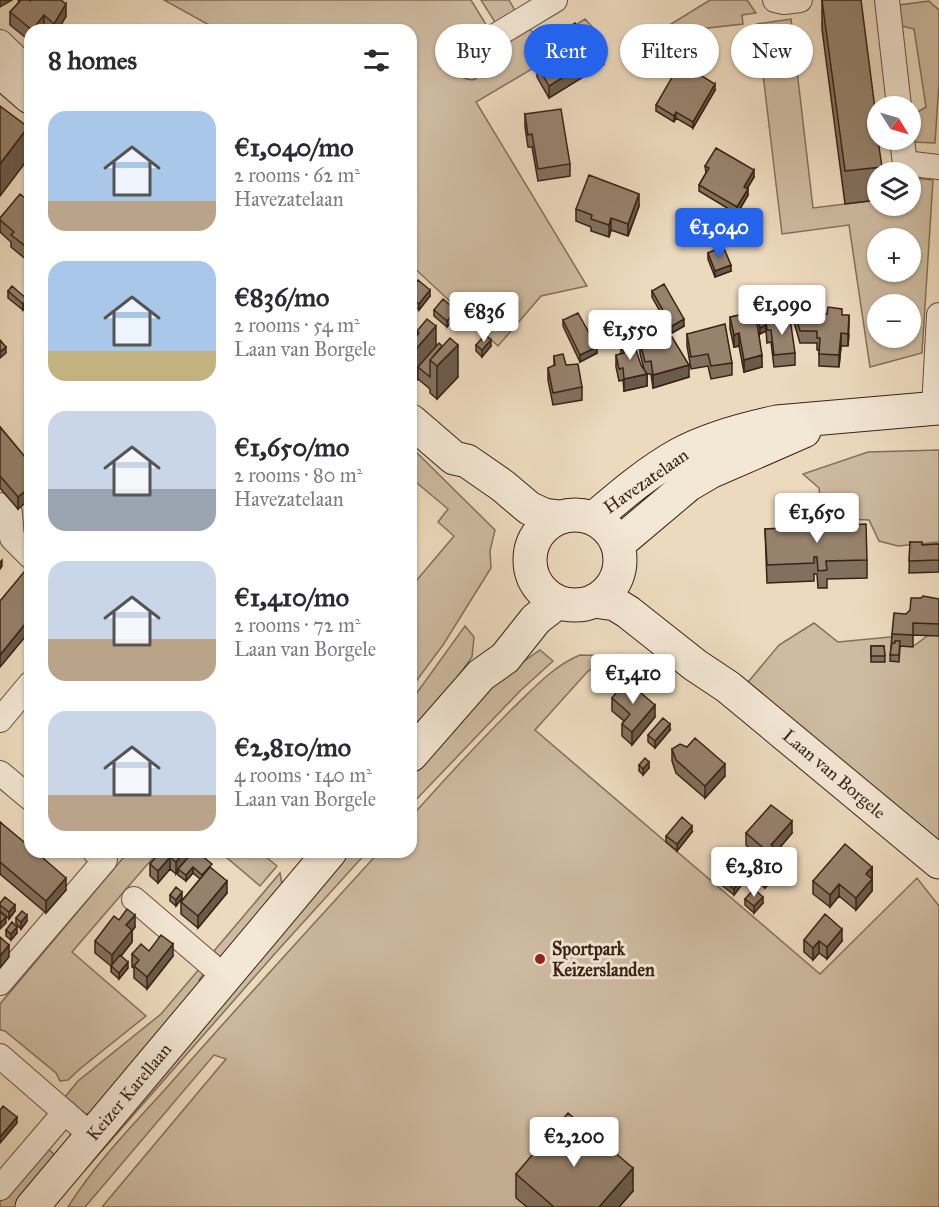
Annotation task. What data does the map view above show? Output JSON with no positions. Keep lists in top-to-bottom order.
{
  "streets": {
    "street": ["Havezatelaan", "Laan van Borgele", "Keizer Karellaan"]
  },
  "crossings": [
    ["Havezatelaan", "Laan van Borgele"]
  ],
  "places": ["Sportpark Keizerslanden"],
  "north": "bottom right",
  "page": {
    "chip": [
      "Buy",
      "Rent",
      "Filters",
      "New"
    ],
    "heading": "8 homes",
    "map_buttons": ["+", "−"],
    "list": [
      {
        "name": "€1,040/mo",
        "note": "2 rooms · 62 m² · Havezatelaan"
      },
      {
        "name": "€836/mo",
        "note": "2 rooms · 54 m² · Laan van Borgele"
      },
      {
        "name": "€1,650/mo",
        "note": "2 rooms · 80 m² · Havezatelaan"
      },
      {
        "name": "€1,410/mo",
        "note": "2 rooms · 72 m² · Laan van Borgele"
      },
      {
        "name": "€2,810/mo",
        "note": "4 rooms · 140 m² · Laan van Borgele"
      }
    ],
    "price": [
      "€1,040",
      "€1,090",
      "€836",
      "€1,550",
      "€1,650",
      "€1,410",
      "€2,810",
      "€2,200"
    ]
  }
}
